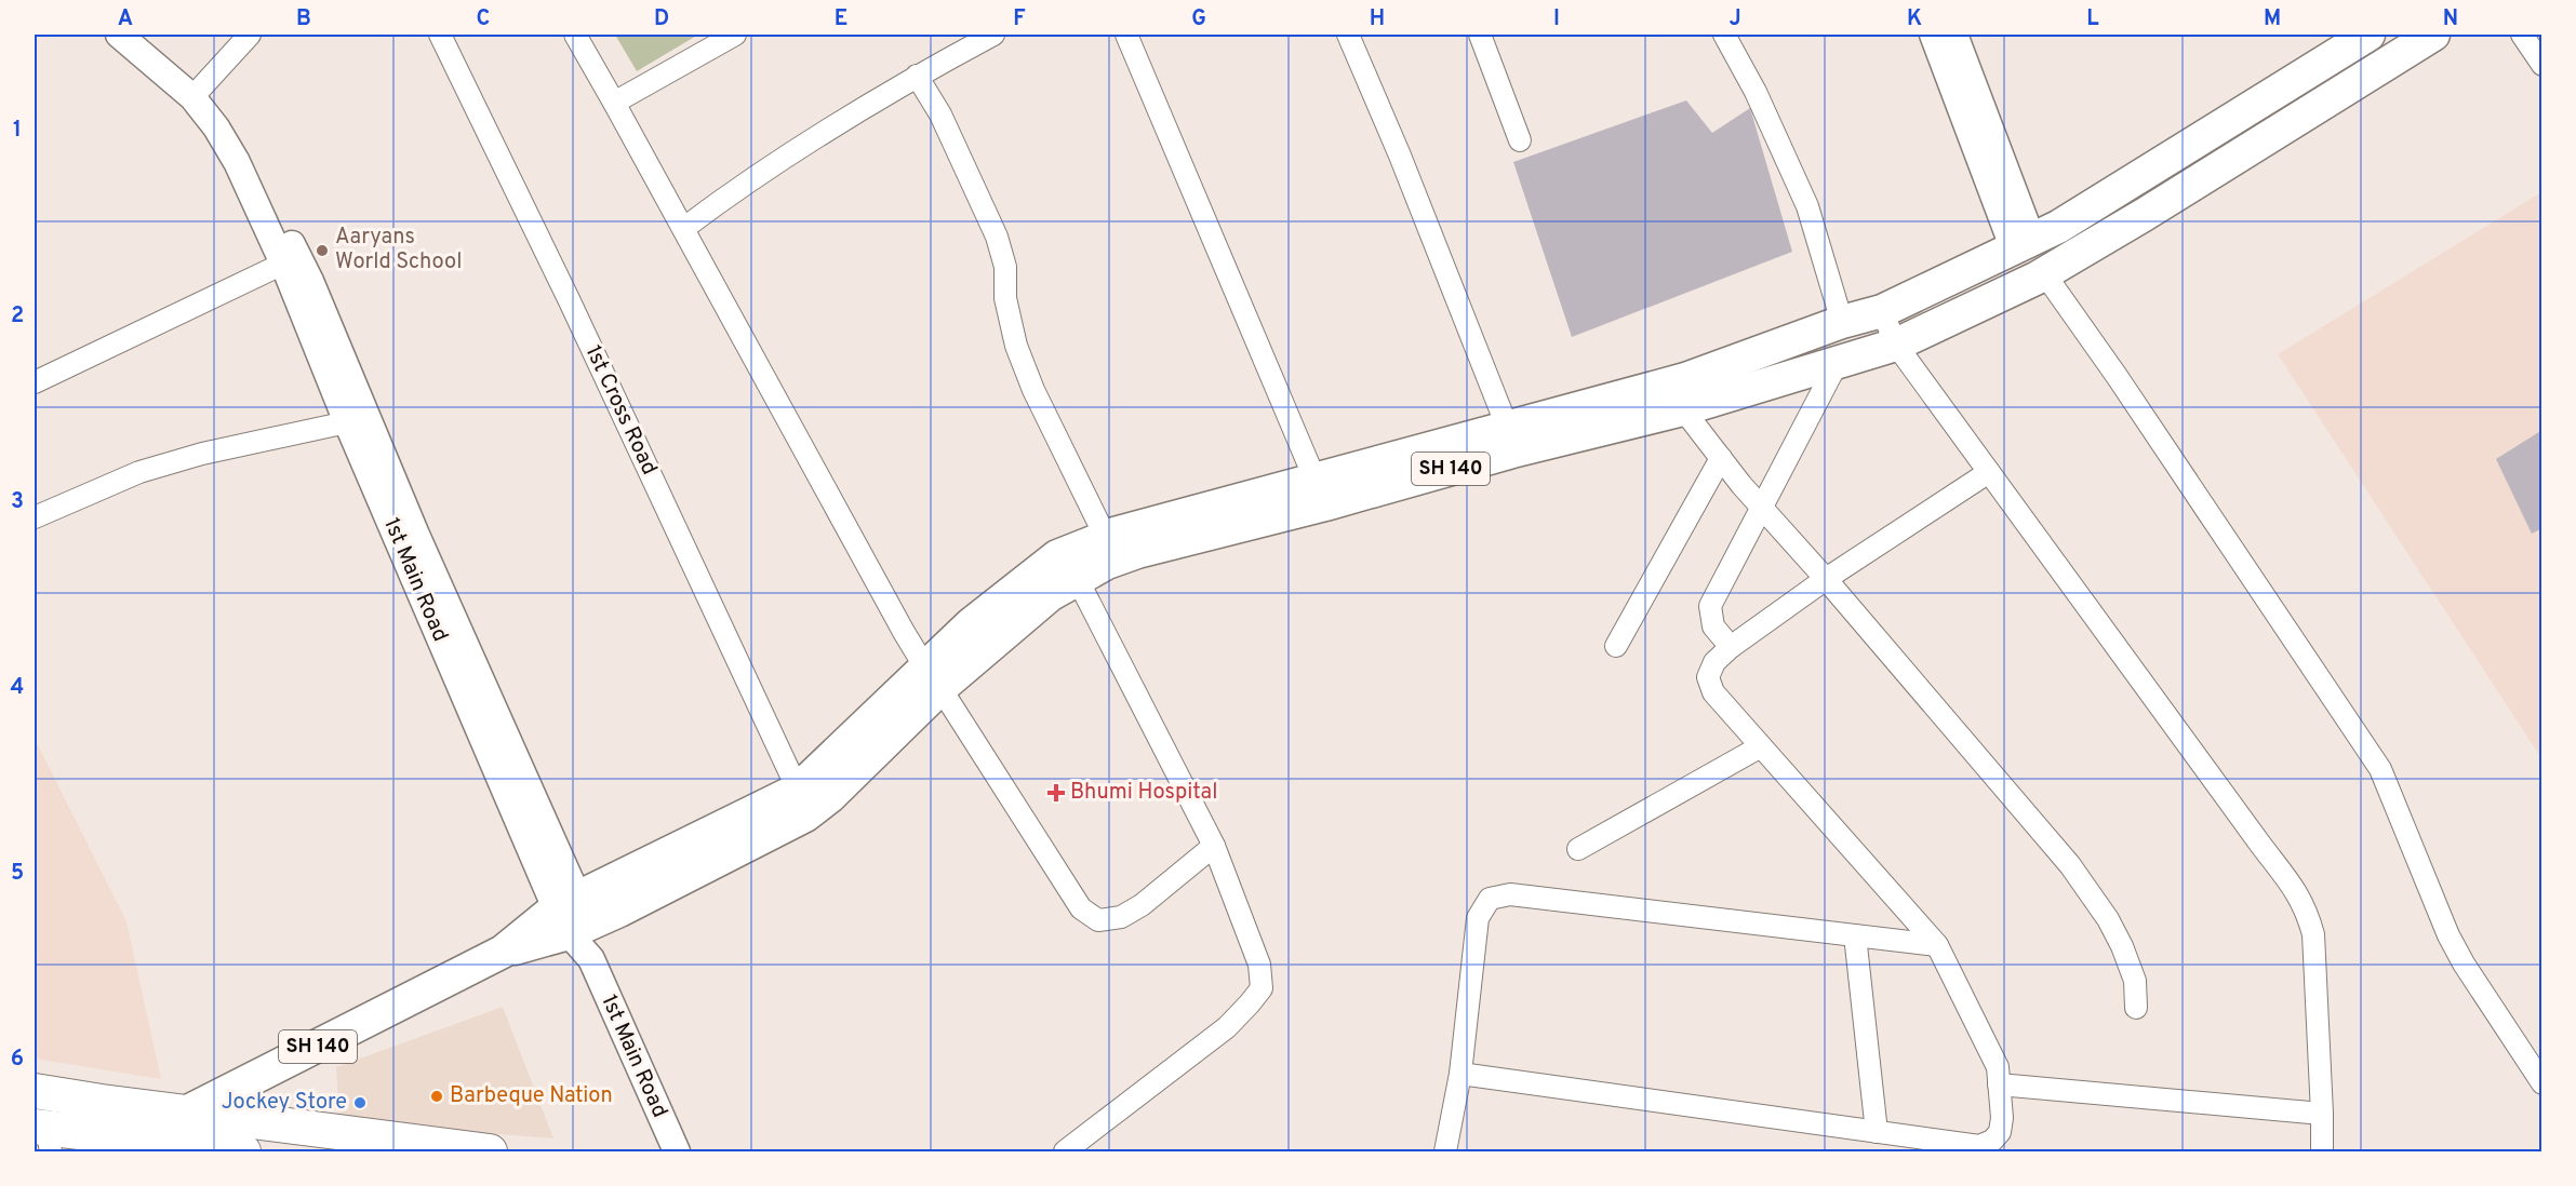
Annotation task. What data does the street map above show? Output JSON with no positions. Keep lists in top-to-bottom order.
{
  "streets": {
    "main road": ["SH 140"],
    "street": ["1st Cross Road", "1st Main Road"]
  },
  "crossings": [
    ["1st Cross Road", "SH 140"],
    ["SH 140", "1st Main Road"]
  ],
  "places": {
    "other": ["Aaryans World School", "Barbeque Nation", "Jockey Store"],
    "health": ["Bhumi Hospital"]
  },
  "grid": {
    "columns": [
      "A",
      "B",
      "C",
      "D",
      "E",
      "F",
      "G",
      "H",
      "I",
      "J",
      "K",
      "L",
      "M",
      "N"
    ],
    "rows": [
      "1",
      "2",
      "3",
      "4",
      "5",
      "6"
    ]
  }
}
